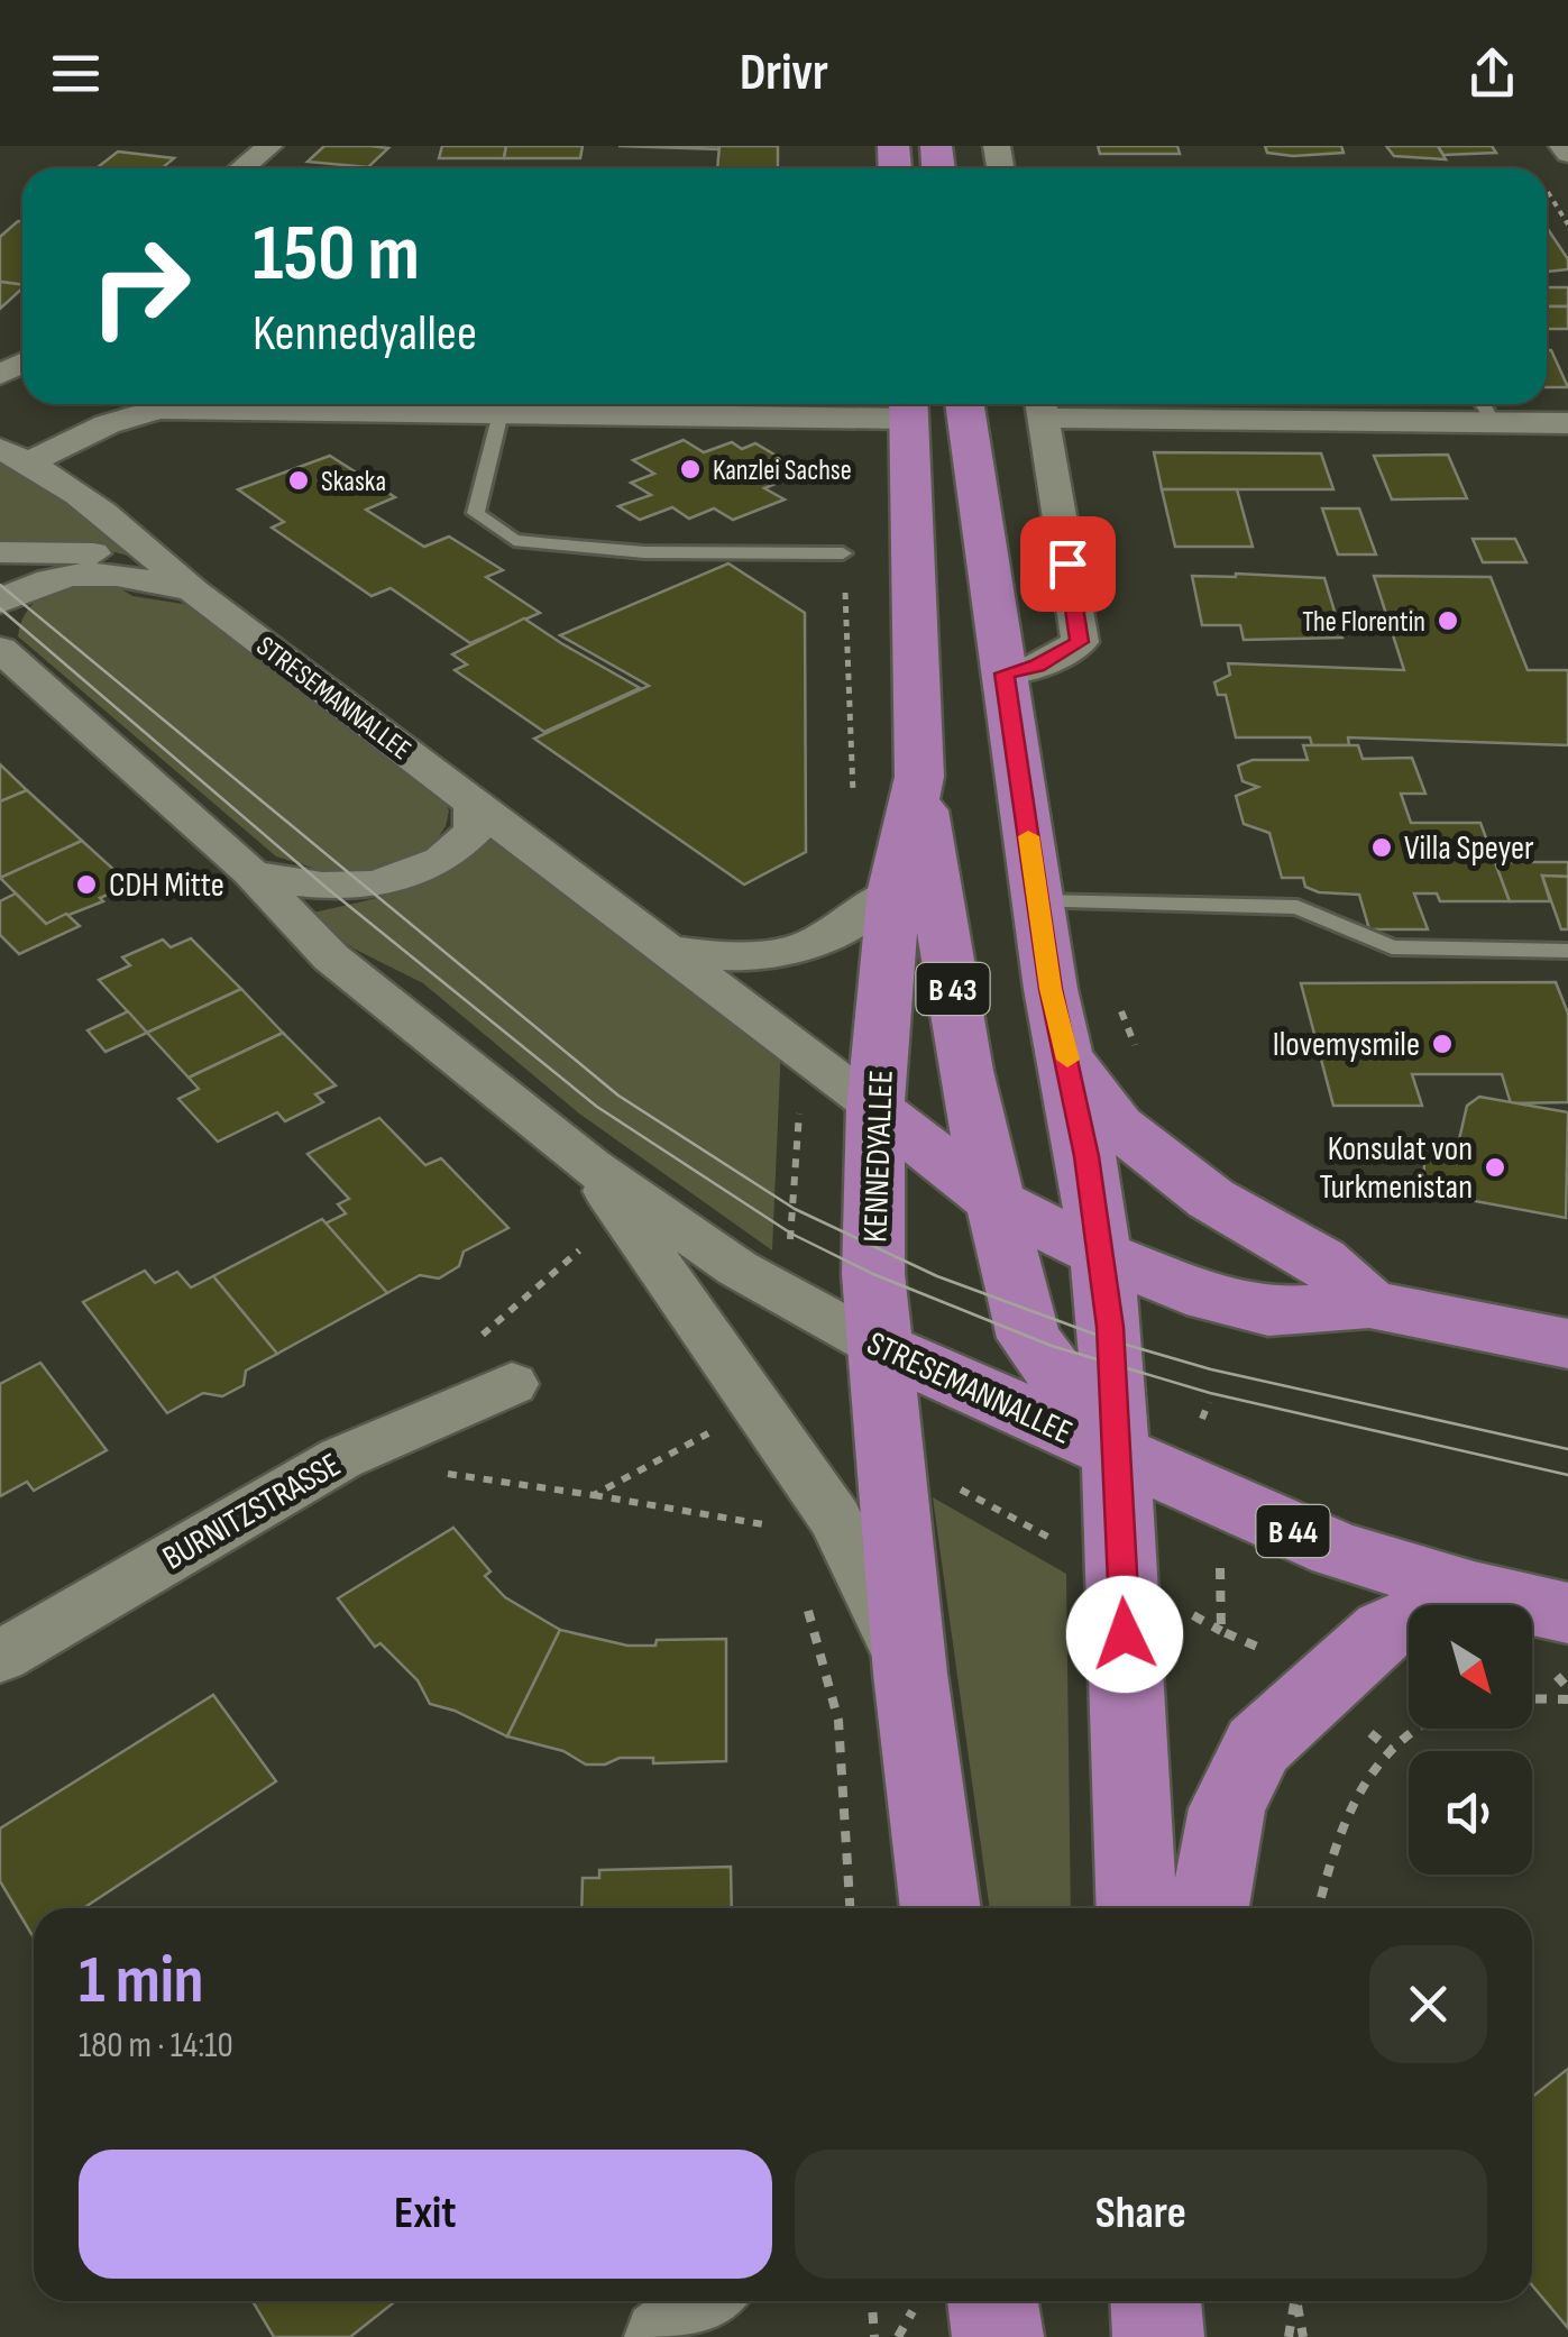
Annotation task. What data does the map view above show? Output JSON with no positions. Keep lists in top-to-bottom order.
{
  "streets": {
    "main road": [
      "STRESEMANNALLEE",
      "B 43",
      "KENNEDYALLEE",
      "B 44"
    ],
    "street": ["BURNITZSTRASSE"]
  },
  "crossings": [
    ["STRESEMANNALLEE", "B 43"],
    ["STRESEMANNALLEE", "KENNEDYALLEE"],
    ["B 43", "KENNEDYALLEE"]
  ],
  "places": [
    "Kanzlei Sachse",
    "Skaska",
    "The Florentin",
    "Villa Speyer",
    "CDH Mitte",
    "Ilovemysmile",
    "Konsulat von Turkmenistan"
  ],
  "north": "bottom right",
  "page": {
    "header": "Drivr",
    "turn": ["150 m", "Kennedyallee"],
    "heading": ["1 min", "180 m · 14:10"],
    "buttons": ["Exit", "Share"]
  }
}
